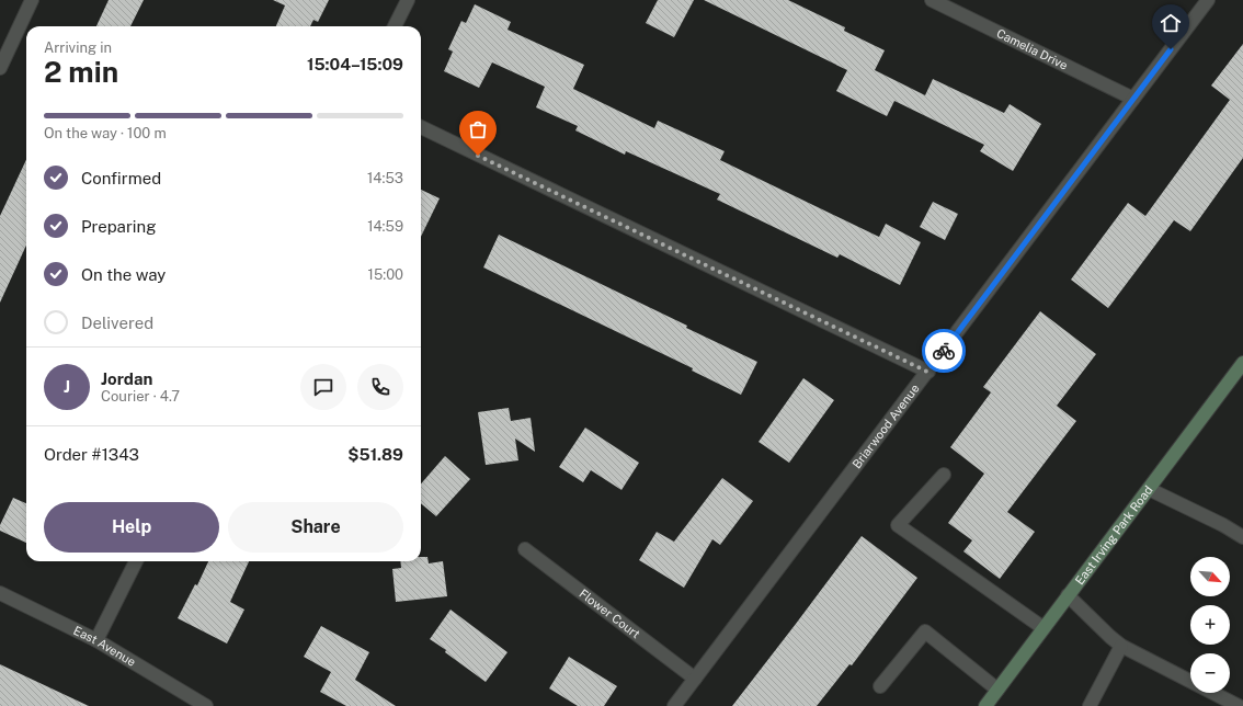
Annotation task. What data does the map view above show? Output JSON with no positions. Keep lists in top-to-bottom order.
{
  "streets": {
    "main road": ["East Irving Park Road"],
    "street": [
      "Camelia Drive",
      "Briarwood Avenue",
      "Flower Court",
      "East Avenue"
    ]
  },
  "crossings": [
    ["Camelia Drive", "Briarwood Avenue"],
    ["Briarwood Avenue", "Flower Court"]
  ],
  "north": "bottom right",
  "page": {
    "heading": ["2 min", "Arriving in", "15:04–15:09"],
    "panel": [
      "Jordan",
      "Courier · 4.7",
      "Order #1343",
      "$51.89"
    ],
    "bar": "On the way · 100 m",
    "list": [
      ["Confirmed", "14:53"],
      ["Preparing", "14:59"],
      ["On the way", "15:00"],
      "Delivered"
    ],
    "round": "J",
    "buttons": ["Help", "Share"],
    "map_buttons": ["+", "−"]
  }
}
